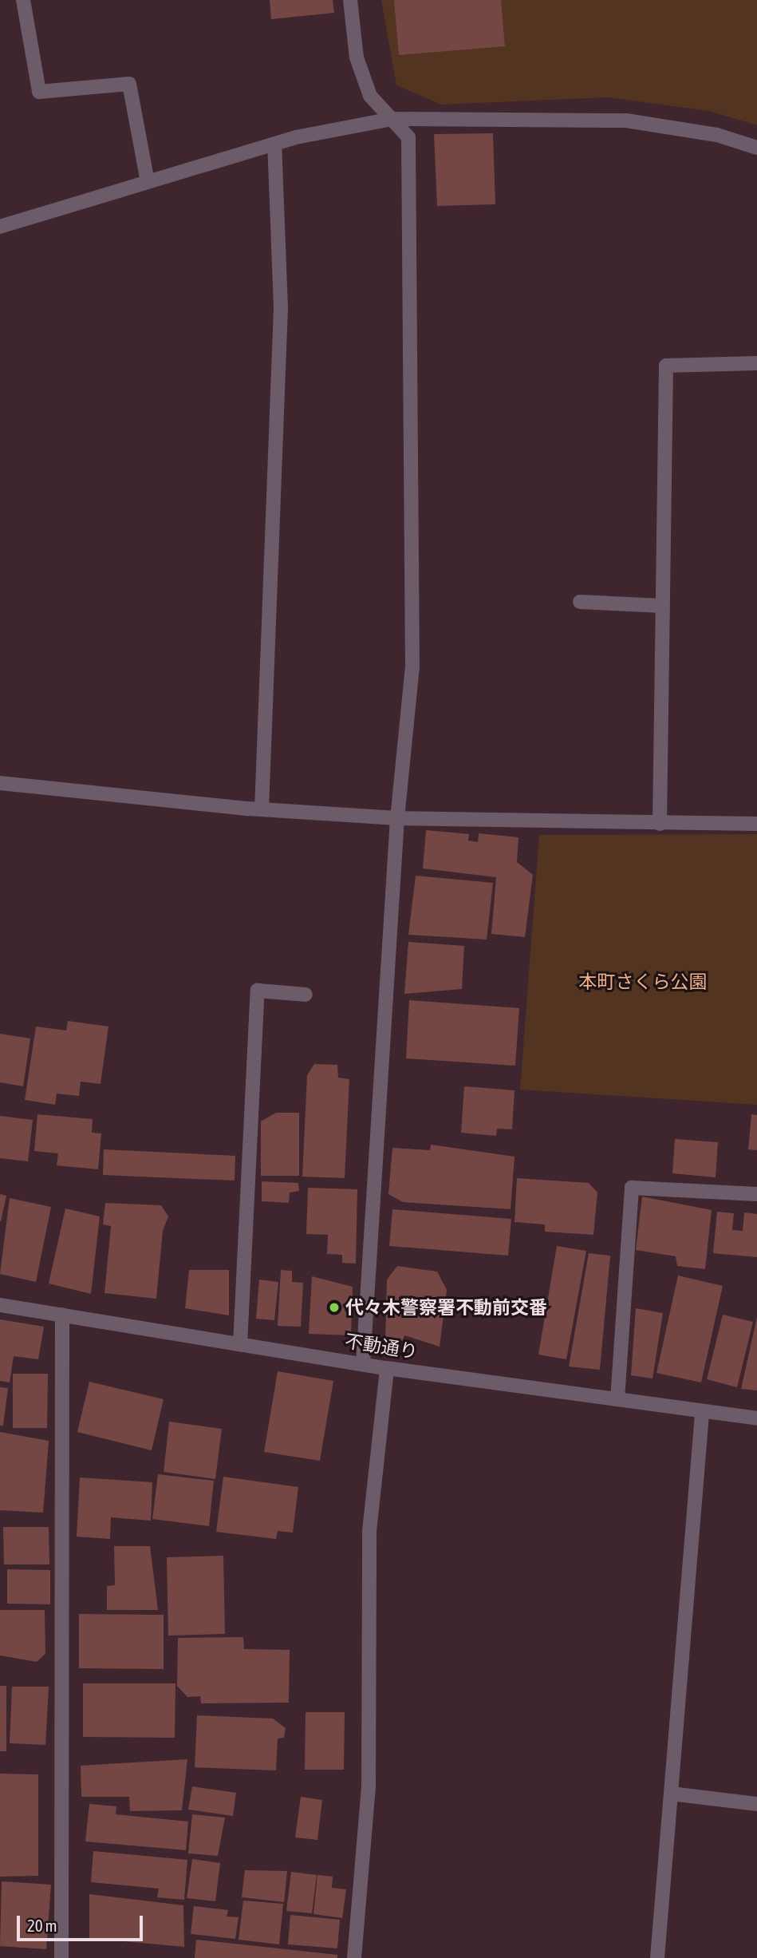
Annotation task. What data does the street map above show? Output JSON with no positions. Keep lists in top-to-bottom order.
{
  "streets": {
    "street": ["不動通り"]
  },
  "parks": ["本町さくら公園"],
  "places": ["代々木警察署不動前交番"],
  "scale_bar": "20 m"
}
